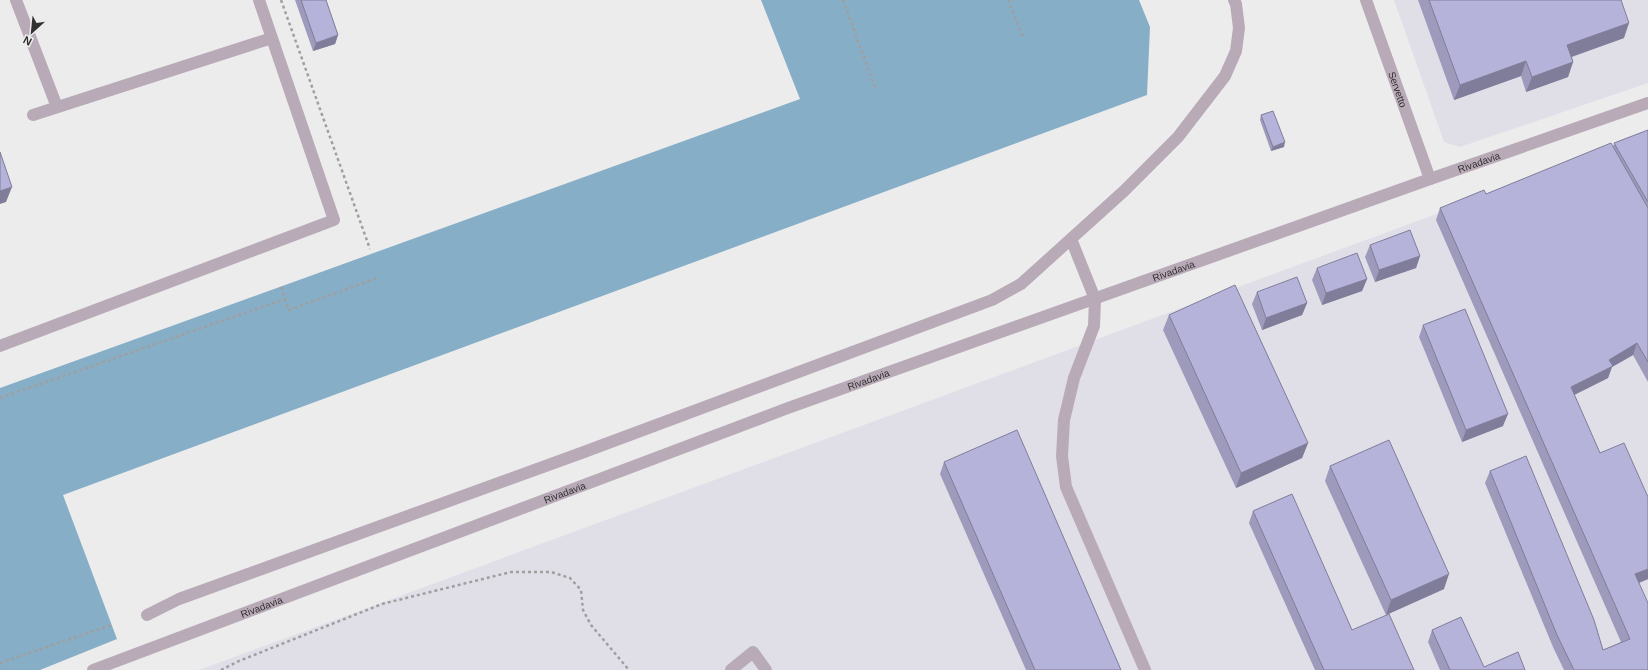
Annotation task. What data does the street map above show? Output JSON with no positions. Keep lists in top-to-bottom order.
{
  "streets": {
    "street": ["Servetto", "Rivadavia"]
  },
  "crossings": [
    ["Servetto", "Rivadavia"]
  ],
  "north": "bottom left"
}
